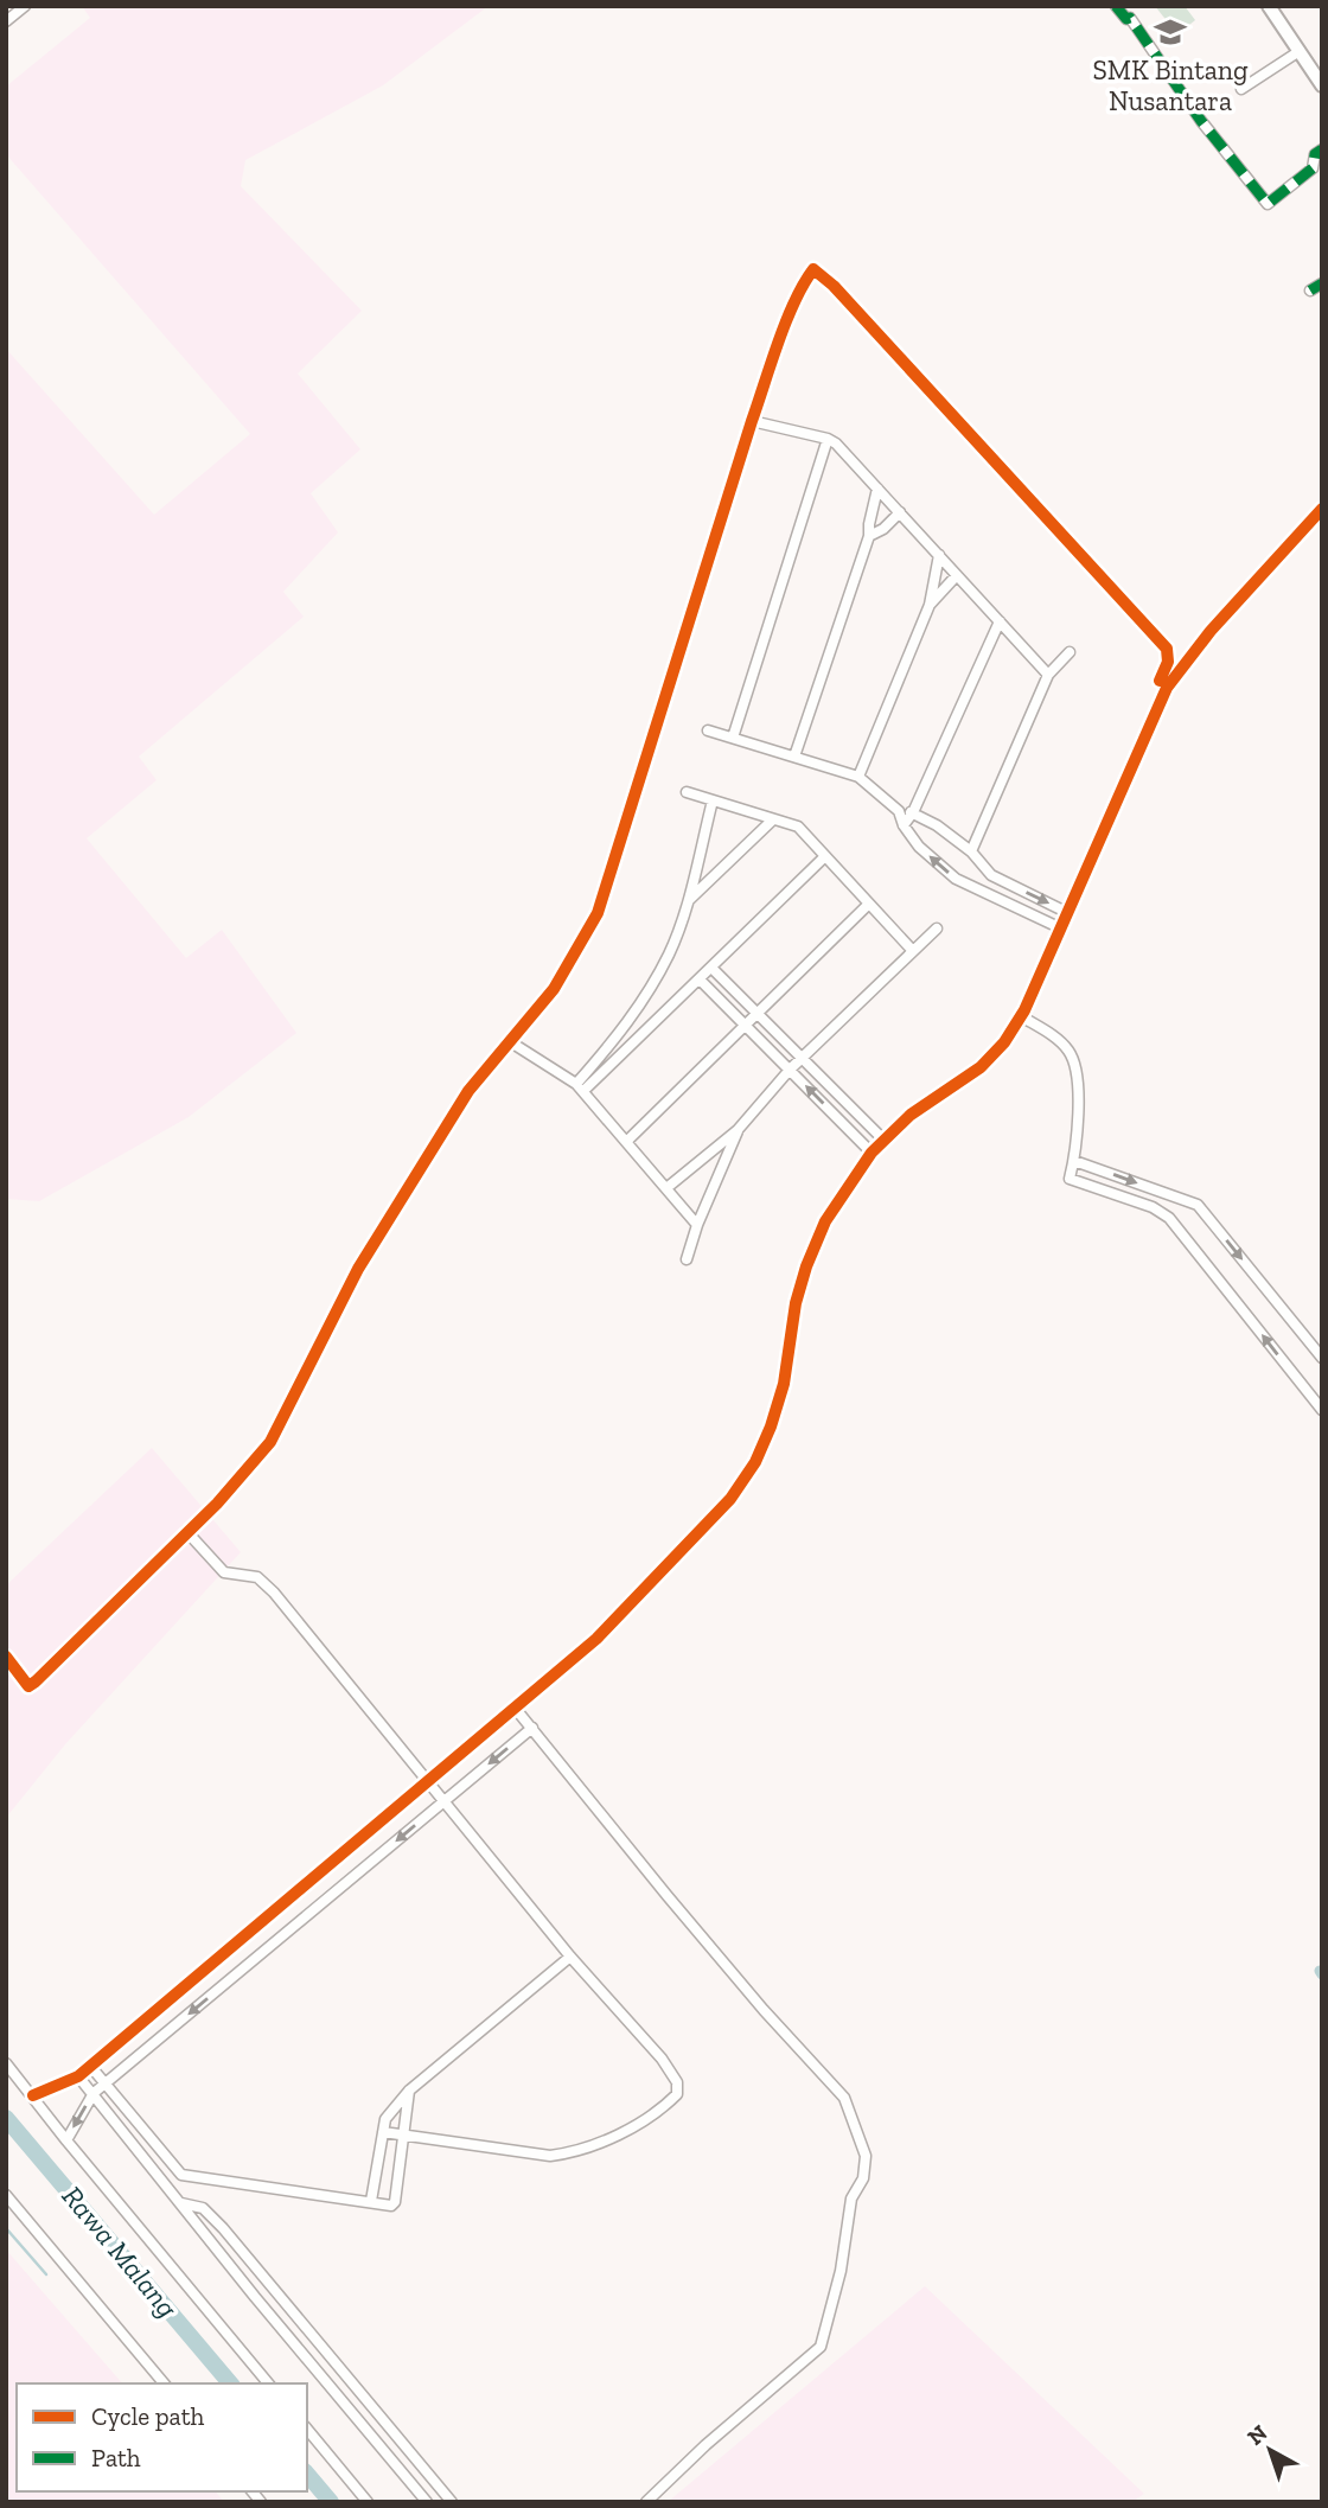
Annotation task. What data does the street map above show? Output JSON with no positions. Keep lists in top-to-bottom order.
{
  "water": ["Rawa Malang"],
  "places": {
    "school or university": ["SMK Bintang Nusantara"]
  },
  "legend": ["Cycle path", "Path"],
  "north": "top left"
}
